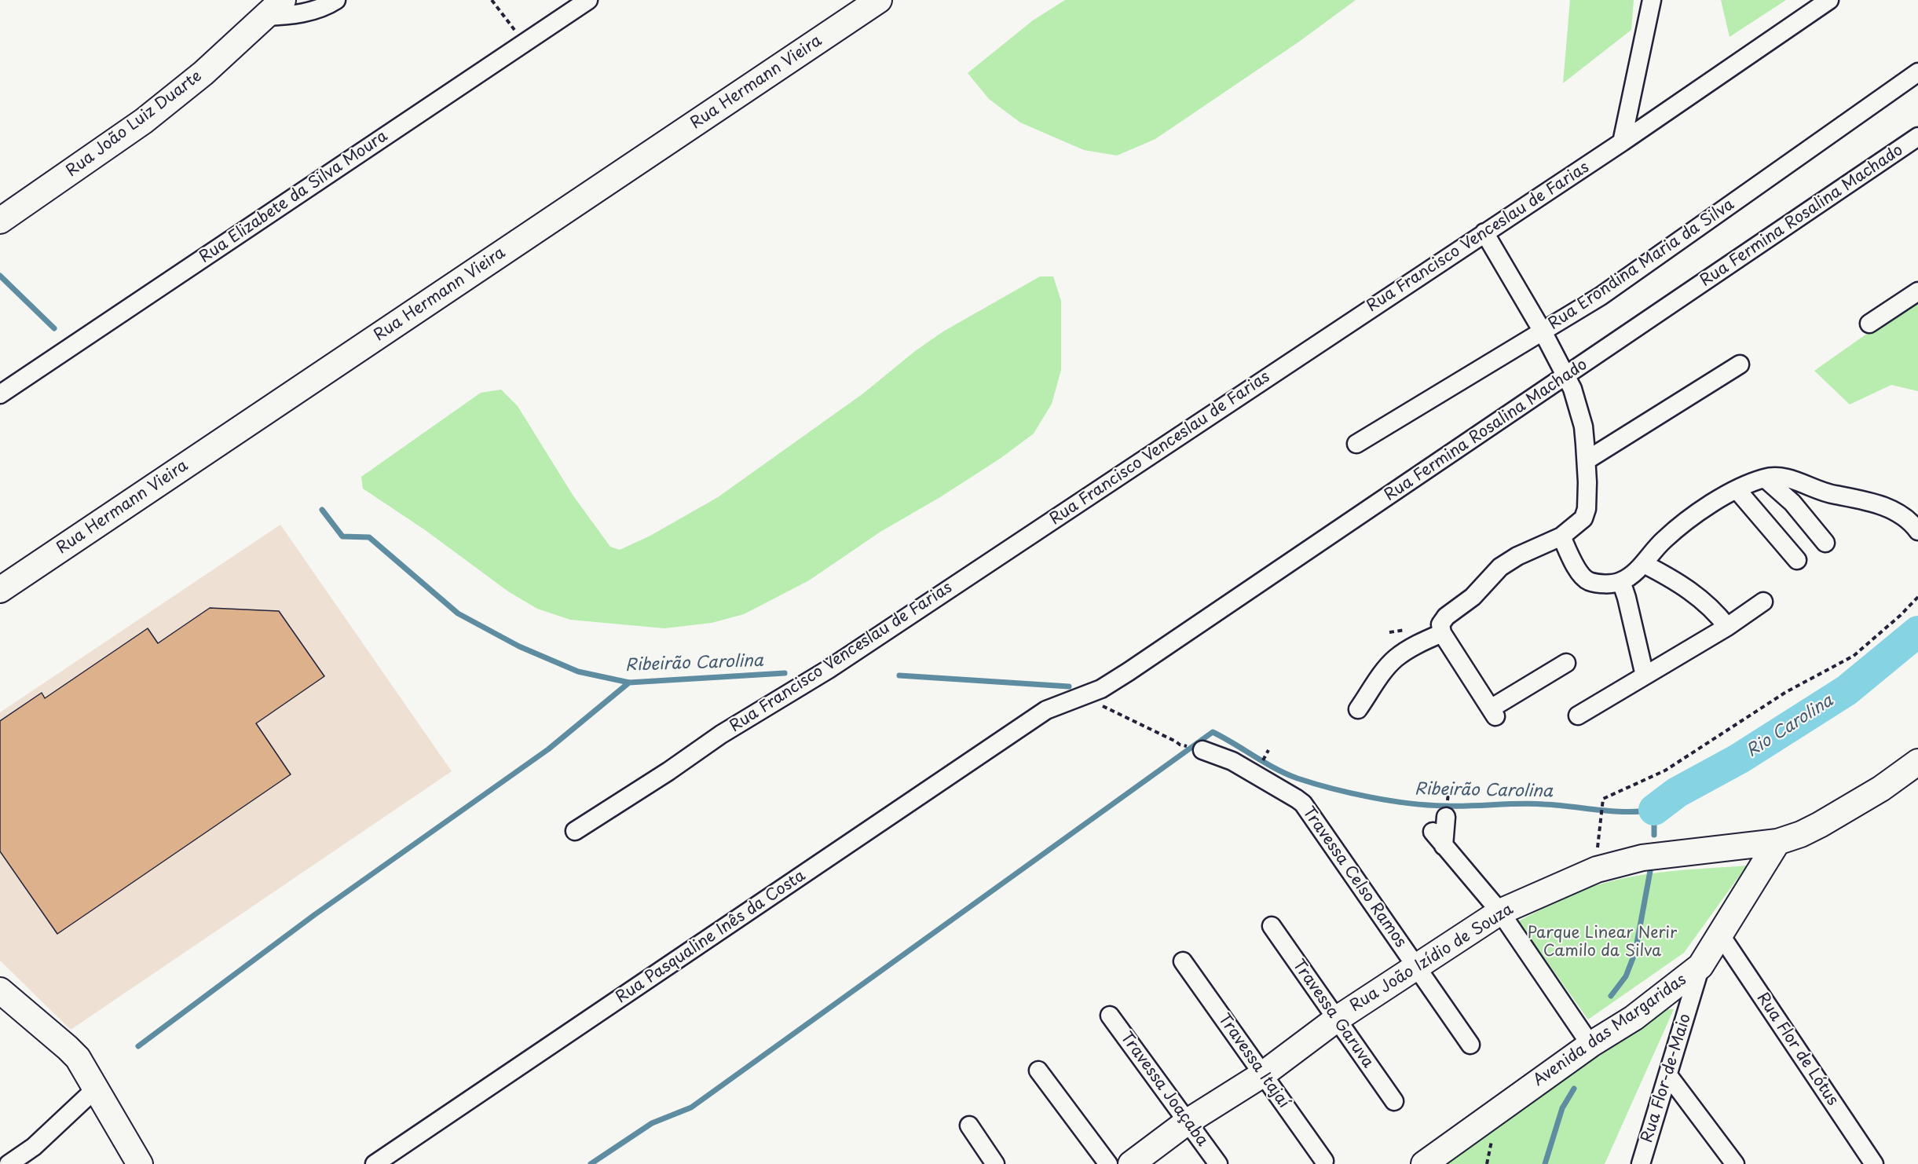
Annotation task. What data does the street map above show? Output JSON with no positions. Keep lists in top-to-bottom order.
{
  "streets": {
    "street": [
      "Rua Hermann Vieira",
      "Rua João Luiz Duarte",
      "Rua Elizabete da Silva Moura",
      "Rua Fermina Rosalina Machado",
      "Rua Francisco Venceslau de Farias",
      "Rua Erondina Maria da Silva",
      "Travessa Celso Ramos",
      "Rua Pasqualine Inês da Costa",
      "Rua João Izídio de Souza",
      "Travessa Garuva",
      "Avenida das Margaridas",
      "Rua Flor de Lótus",
      "Travessa Itajaí",
      "Rua Flor-de-Maio",
      "Travessa Joaçaba"
    ]
  },
  "crossings": [
    ["Rua Fermina Rosalina Machado", "Rua Pasqualine Inês da Costa"],
    ["Travessa Celso Ramos", "Rua João Izídio de Souza"],
    ["Rua João Izídio de Souza", "Travessa Garuva"],
    ["Rua João Izídio de Souza", "Avenida das Margaridas"],
    ["Rua João Izídio de Souza", "Travessa Itajaí"],
    ["Rua João Izídio de Souza", "Travessa Joaçaba"],
    ["Avenida das Margaridas", "Rua Flor de Lótus"],
    ["Avenida das Margaridas", "Rua Flor-de-Maio"]
  ],
  "water": ["Ribeirão Carolina", "Rio Carolina"],
  "parks": ["Parque Linear Nerir Camilo da Silva"]
}
